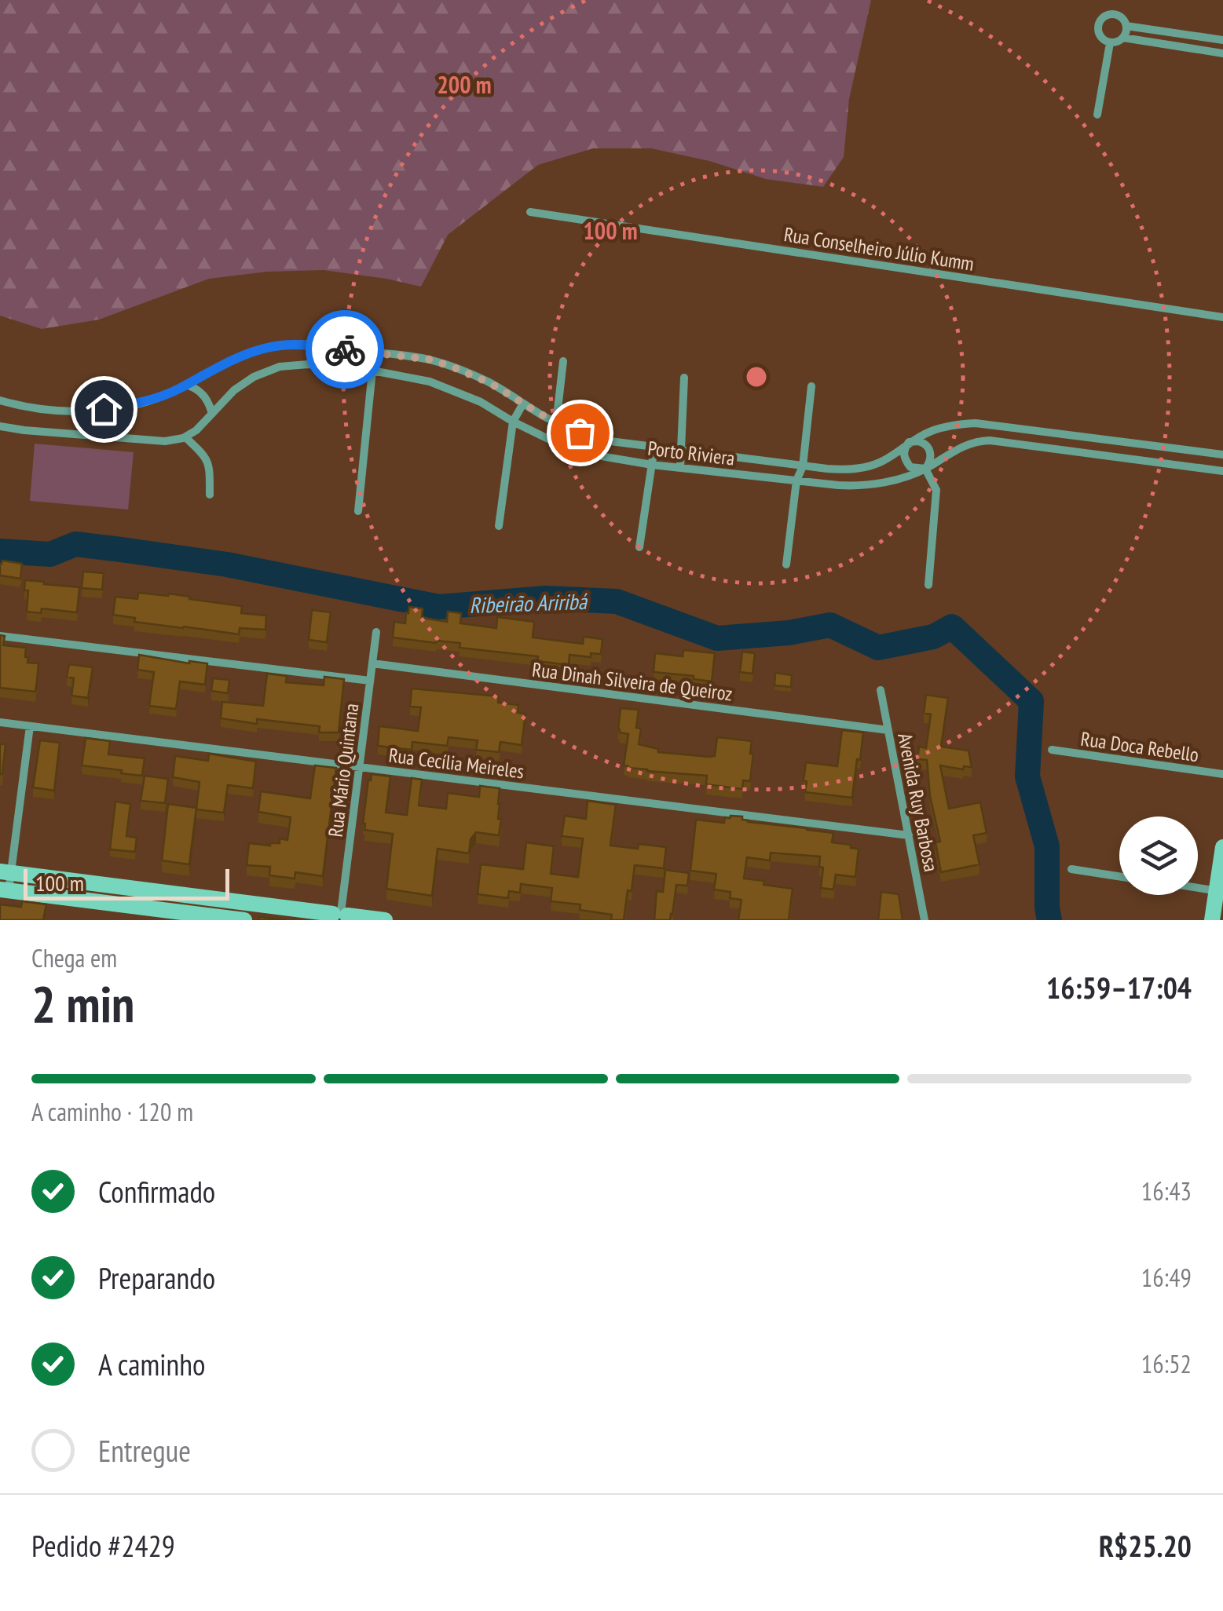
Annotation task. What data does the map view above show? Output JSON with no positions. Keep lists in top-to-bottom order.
{
  "streets": {
    "street": [
      "Rua Conselheiro Júlio Kumm",
      "Porto Riviera",
      "Rua Dinah Silveira de Queiroz",
      "Rua Doca Rebello",
      "Rua Cecília Meireles",
      "Rua Mário Quintana",
      "Avenida Ruy Barbosa"
    ]
  },
  "crossings": [
    ["Rua Dinah Silveira de Queiroz", "Rua Mário Quintana"],
    ["Rua Dinah Silveira de Queiroz", "Avenida Ruy Barbosa"],
    ["Rua Cecília Meireles", "Rua Mário Quintana"],
    ["Rua Cecília Meireles", "Avenida Ruy Barbosa"]
  ],
  "water": ["Ribeirão Ariribá"],
  "scale_bar": "100 m",
  "page": {
    "scale": "100 m",
    "heading": ["2 min", "Chega em", "16:59–17:04"],
    "panel": ["Pedido #2429", "R$25.20"],
    "bar": "A caminho · 120 m",
    "list": [
      ["Confirmado", "16:43"],
      ["Preparando", "16:49"],
      ["A caminho", "16:52"],
      "Entregue"
    ]
  },
  "rings": ["200 m", "100 m"]
}
